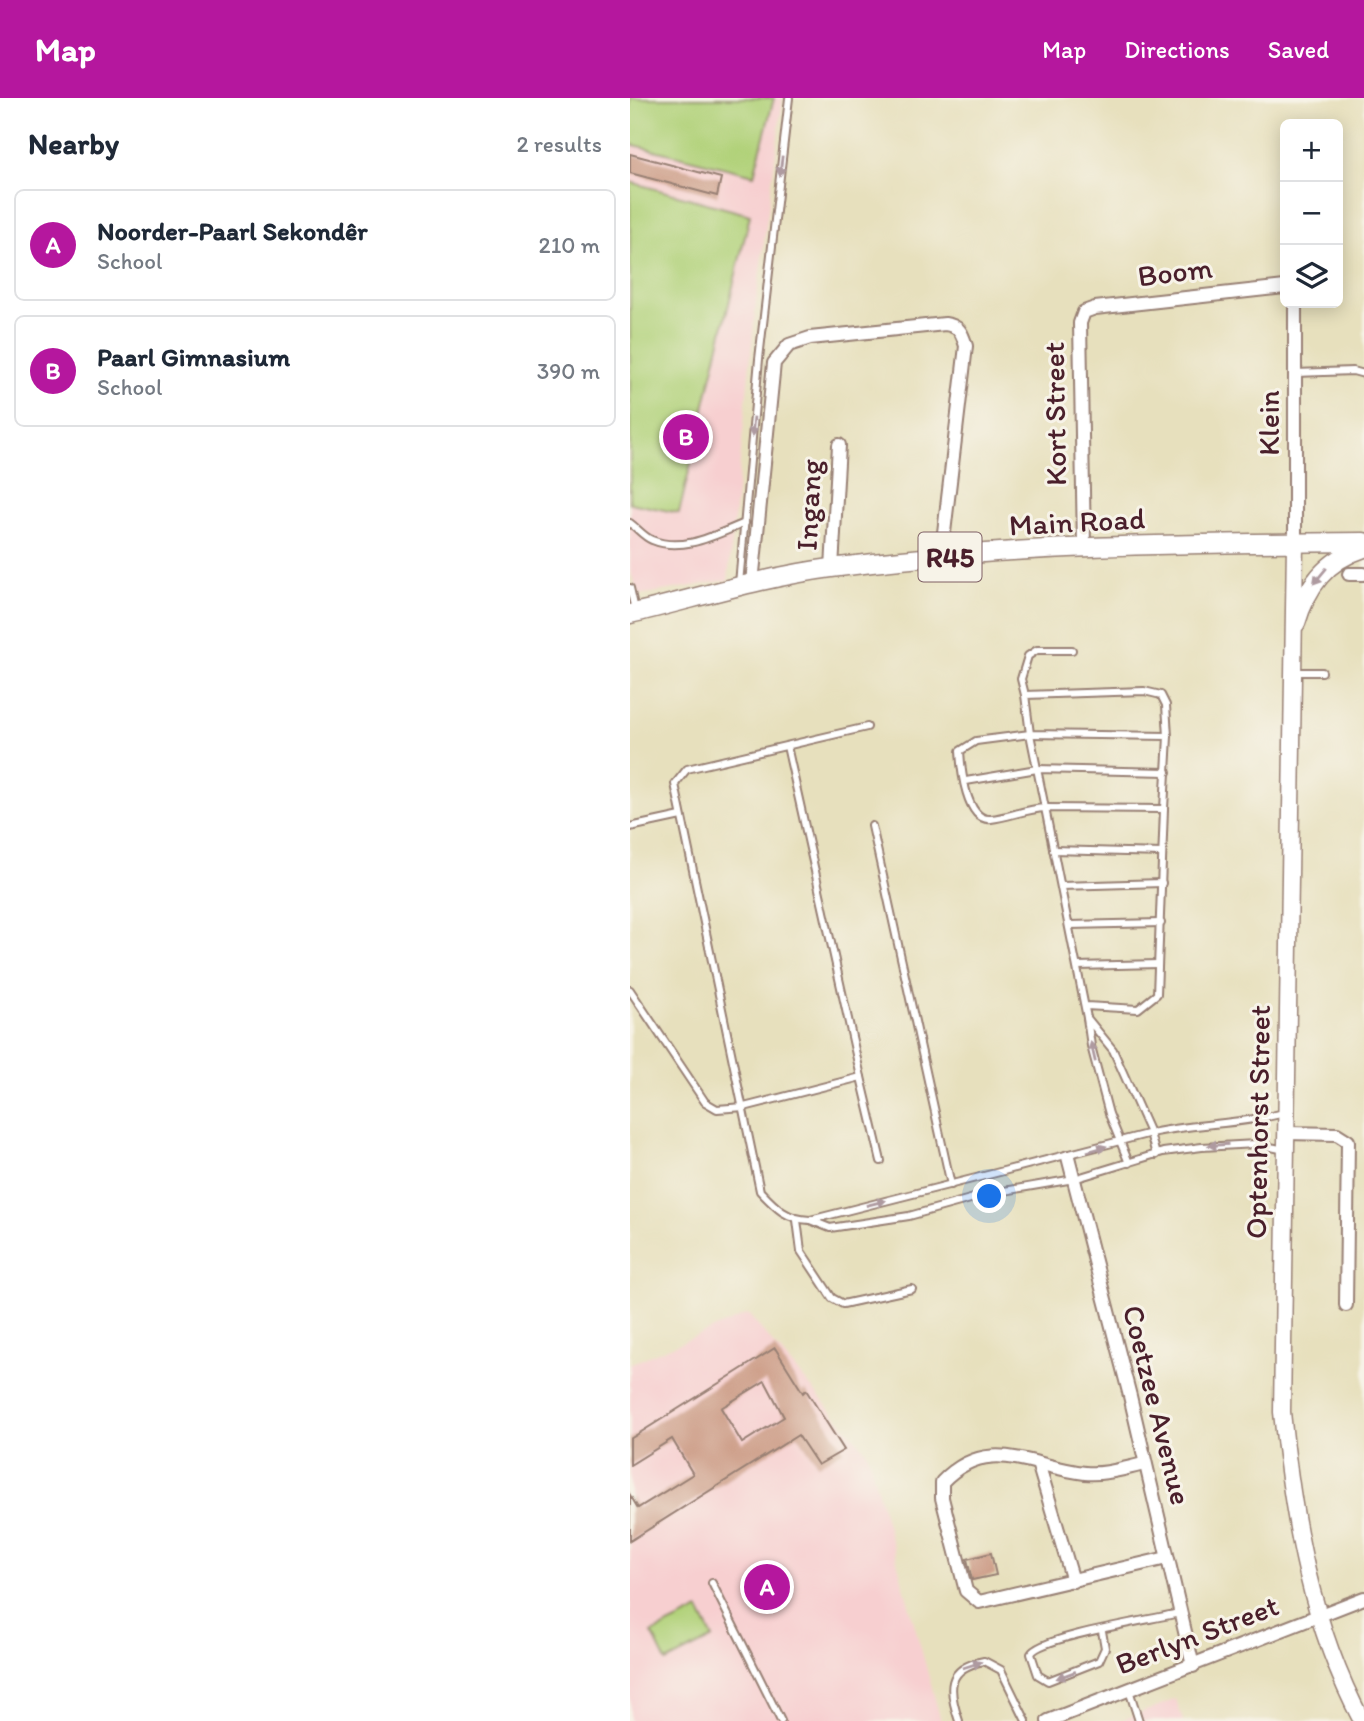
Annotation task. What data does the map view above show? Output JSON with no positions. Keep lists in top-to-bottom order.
{
  "streets": {
    "main road": ["Main Road", "R45", "Optenhorst Street"],
    "street": [
      "Boom",
      "Kort Street",
      "Klein",
      "Ingang",
      "Coetzee Avenue",
      "Berlyn Street"
    ]
  },
  "crossings": [
    ["Boom", "Kort Street"],
    ["Kort Street", "Main Road"],
    ["Klein", "Main Road"],
    ["Klein", "Optenhorst Street"],
    ["Ingang", "Main Road"],
    ["Main Road", "Optenhorst Street"],
    ["Optenhorst Street", "Berlyn Street"],
    ["Coetzee Avenue", "Berlyn Street"]
  ],
  "page": {
    "header": "Map",
    "nav": ["Map", "Directions", "Saved"],
    "heading": ["Nearby", "2 results"],
    "map_buttons": ["+", "−"],
    "list": [
      {
        "mark": "A",
        "name": "Noorder-Paarl Sekondêr",
        "note": "School",
        "value": "210 m"
      },
      {
        "mark": "B",
        "name": "Paarl Gimnasium",
        "note": "School",
        "value": "390 m"
      }
    ],
    "pins": ["B", "A"]
  }
}
